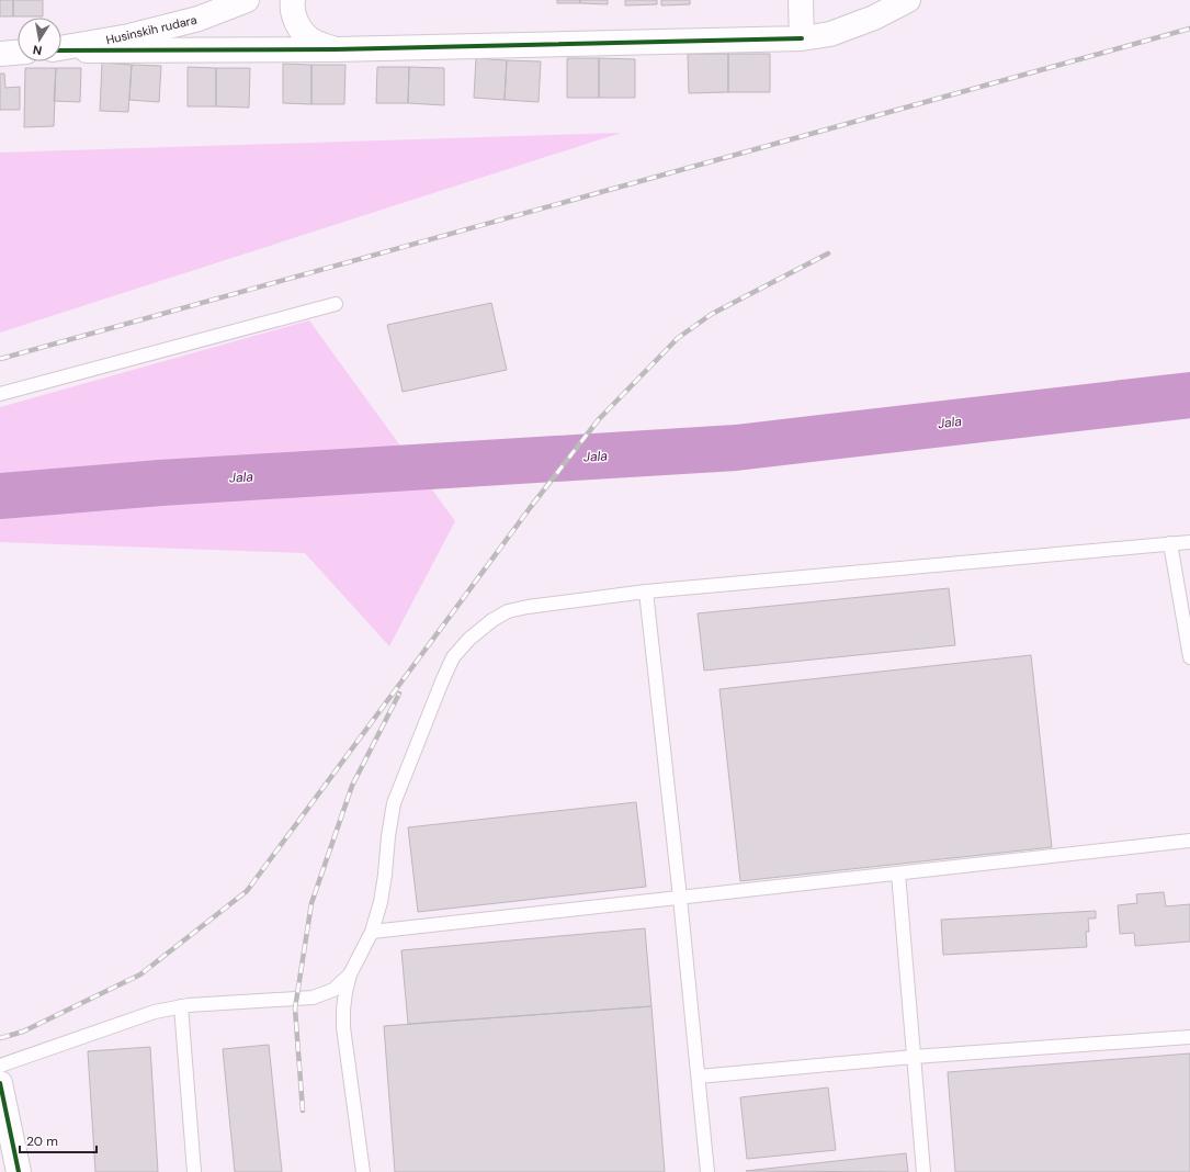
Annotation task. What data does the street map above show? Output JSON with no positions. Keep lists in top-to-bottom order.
{
  "streets": {
    "street": ["Husinskih rudara"]
  },
  "water": ["Jala"],
  "scale_bar": "20 m",
  "north": "bottom"
}
